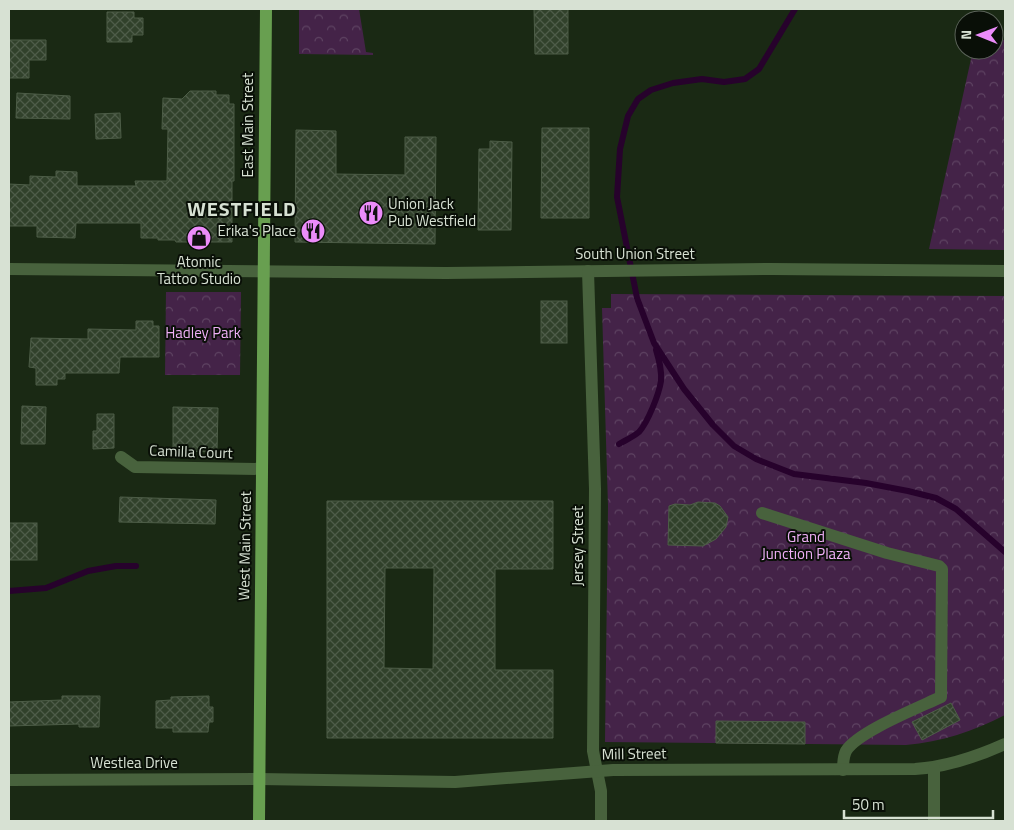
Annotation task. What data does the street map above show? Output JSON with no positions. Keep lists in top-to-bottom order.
{
  "streets": {
    "main road": ["East Main Street", "West Main Street"],
    "street": [
      "South Union Street",
      "Camilla Court",
      "Jersey Street",
      "Mill Street",
      "Westlea Drive"
    ]
  },
  "crossings": [
    ["East Main Street", "South Union Street"],
    ["East Main Street", "West Main Street"],
    ["South Union Street", "West Main Street"],
    ["South Union Street", "Jersey Street"],
    ["Camilla Court", "West Main Street"],
    ["West Main Street", "Mill Street"],
    ["West Main Street", "Westlea Drive"],
    ["Jersey Street", "Mill Street"],
    ["Mill Street", "Westlea Drive"]
  ],
  "districts": ["WESTFIELD"],
  "parks": ["Hadley Park", "Grand Junction Plaza"],
  "places": {
    "restaurant": ["Union Jack Pub Westfield", "Erika's Place"],
    "shop": ["Atomic Tattoo Studio"]
  },
  "scale_bar": "50 m",
  "north": "left"
}
